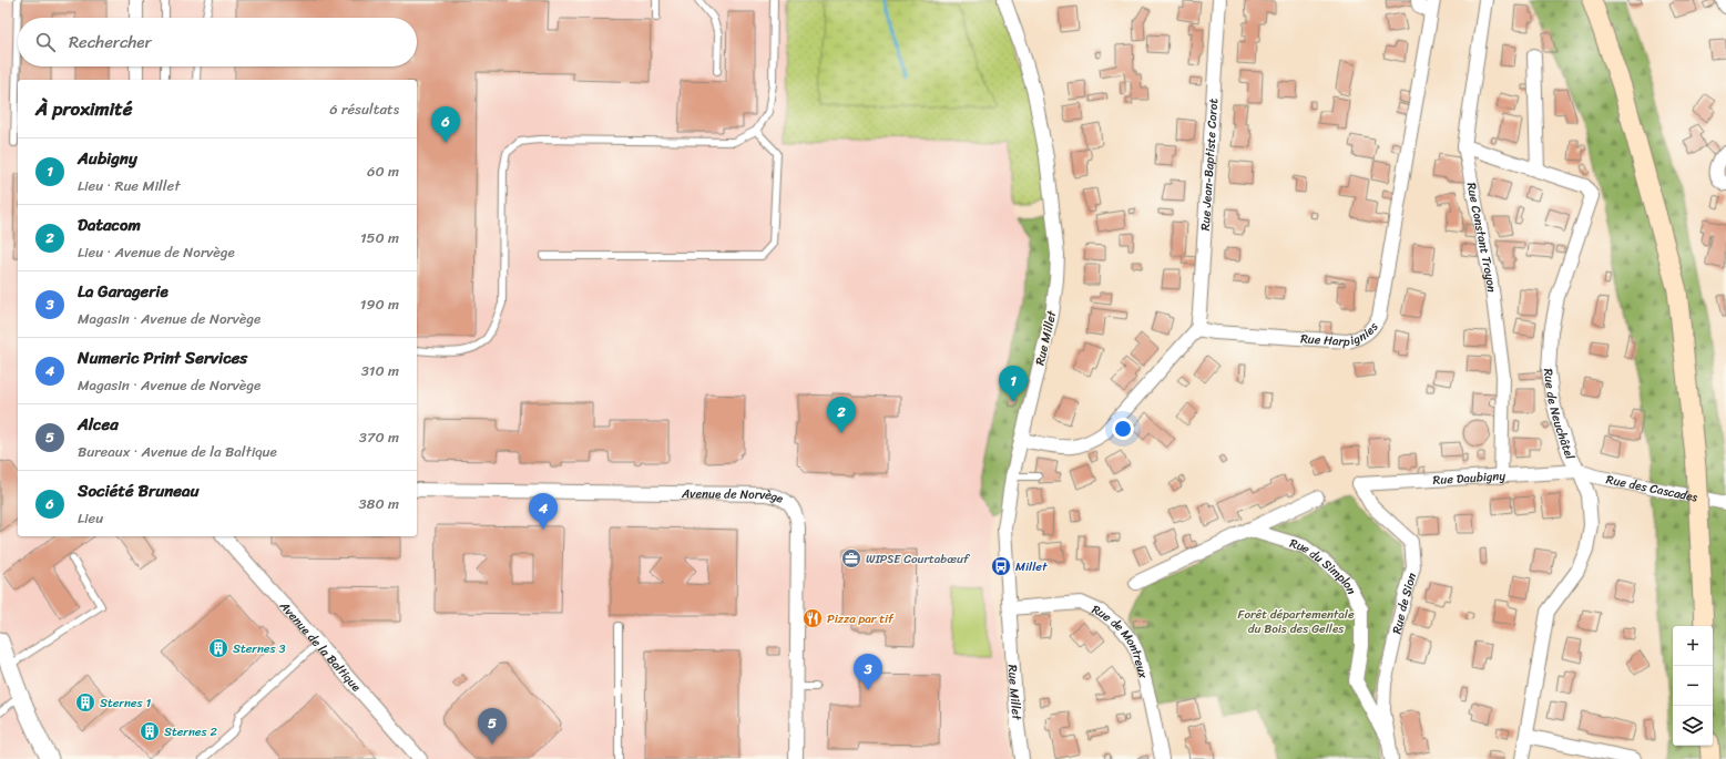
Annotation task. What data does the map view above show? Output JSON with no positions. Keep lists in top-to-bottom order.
{
  "streets": {
    "street": [
      "Rue Jean-Baptiste Corot",
      "Rue Constant Troyon",
      "Rue Harpignies",
      "Rue Millet",
      "Rue de Neuchâtel",
      "Rue Daubigny",
      "Rue des Cascades",
      "Avenue de Norvège",
      "Rue du Simplon",
      "Rue de Sion",
      "Rue de Montreux",
      "Avenue de la Baltique"
    ]
  },
  "crossings": [
    ["Rue Jean-Baptiste Corot", "Rue Harpignies"],
    ["Rue Constant Troyon", "Rue de Neuchâtel"],
    ["Rue Constant Troyon", "Rue Daubigny"],
    ["Rue Millet", "Rue de Montreux"],
    ["Rue de Neuchâtel", "Rue Daubigny"],
    ["Rue de Neuchâtel", "Rue des Cascades"],
    ["Rue Daubigny", "Rue des Cascades"],
    ["Rue Daubigny", "Rue de Sion"],
    ["Rue du Simplon", "Rue de Sion"]
  ],
  "parks": ["Forêt départementale du Bois des Gelles"],
  "places": {
    "office": ["WIPSE Courtabœuf"],
    "bus stop": ["Millet"],
    "restaurant": ["Pizza par tif"],
    "building": ["Sternes 3", "Sternes 1", "Sternes 2"]
  },
  "page": {
    "search": "Rechercher",
    "heading": ["À proximité", "6 résultats"],
    "pins": [
      "6",
      "1",
      "2",
      "4",
      "3",
      "5"
    ],
    "list": [
      {
        "mark": "1",
        "name": "Aubigny",
        "note": "Lieu · Rue Millet",
        "value": "60 m"
      },
      {
        "mark": "2",
        "name": "Datacom",
        "note": "Lieu · Avenue de Norvège",
        "value": "150 m"
      },
      {
        "mark": "3",
        "name": "La Garagerie",
        "note": "Magasin · Avenue de Norvège",
        "value": "190 m"
      },
      {
        "mark": "4",
        "name": "Numeric Print Services",
        "note": "Magasin · Avenue de Norvège",
        "value": "310 m"
      },
      {
        "mark": "5",
        "name": "Alcea",
        "note": "Bureaux · Avenue de la Baltique",
        "value": "370 m"
      },
      {
        "mark": "6",
        "name": "Société Bruneau",
        "note": "Lieu",
        "value": "380 m"
      }
    ],
    "map_buttons": ["+", "−"]
  }
}
